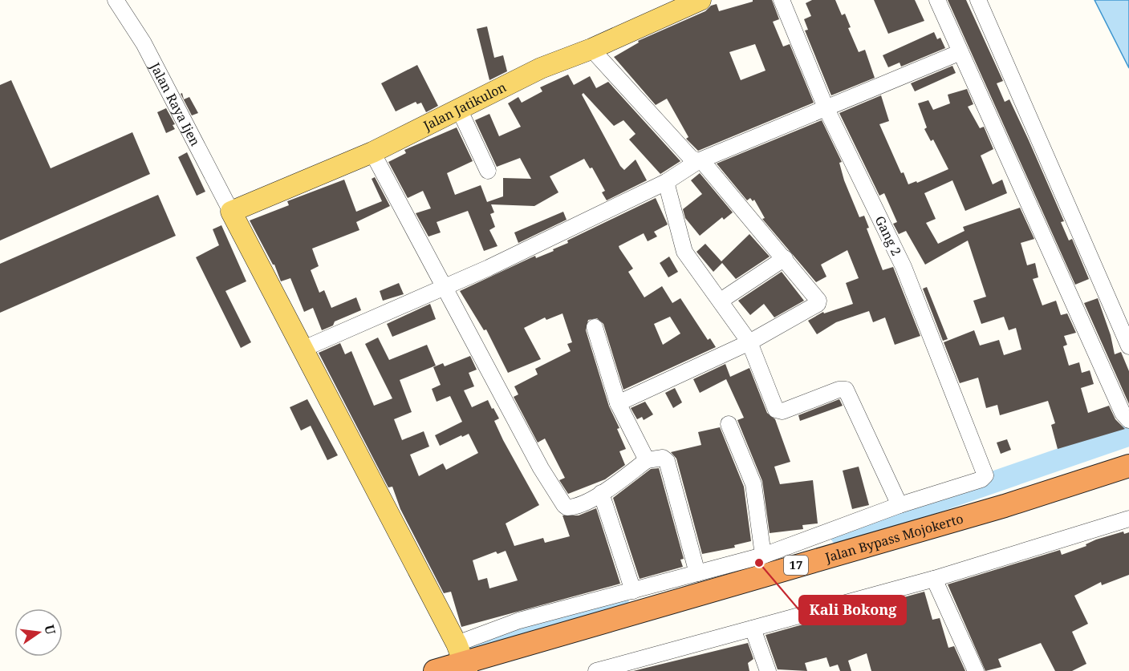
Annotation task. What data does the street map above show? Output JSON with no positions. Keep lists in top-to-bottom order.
{
  "streets": {
    "highway": ["Jalan Bypass Mojokerto", "17"],
    "main road": ["Jalan Jatikulon"],
    "street": ["Jalan Raya Ijen", "Gang 2"]
  },
  "crossings": [
    ["Jalan Raya Ijen", "Jalan Jatikulon"]
  ],
  "places": ["Kali Bokong"],
  "north": "right"
}
